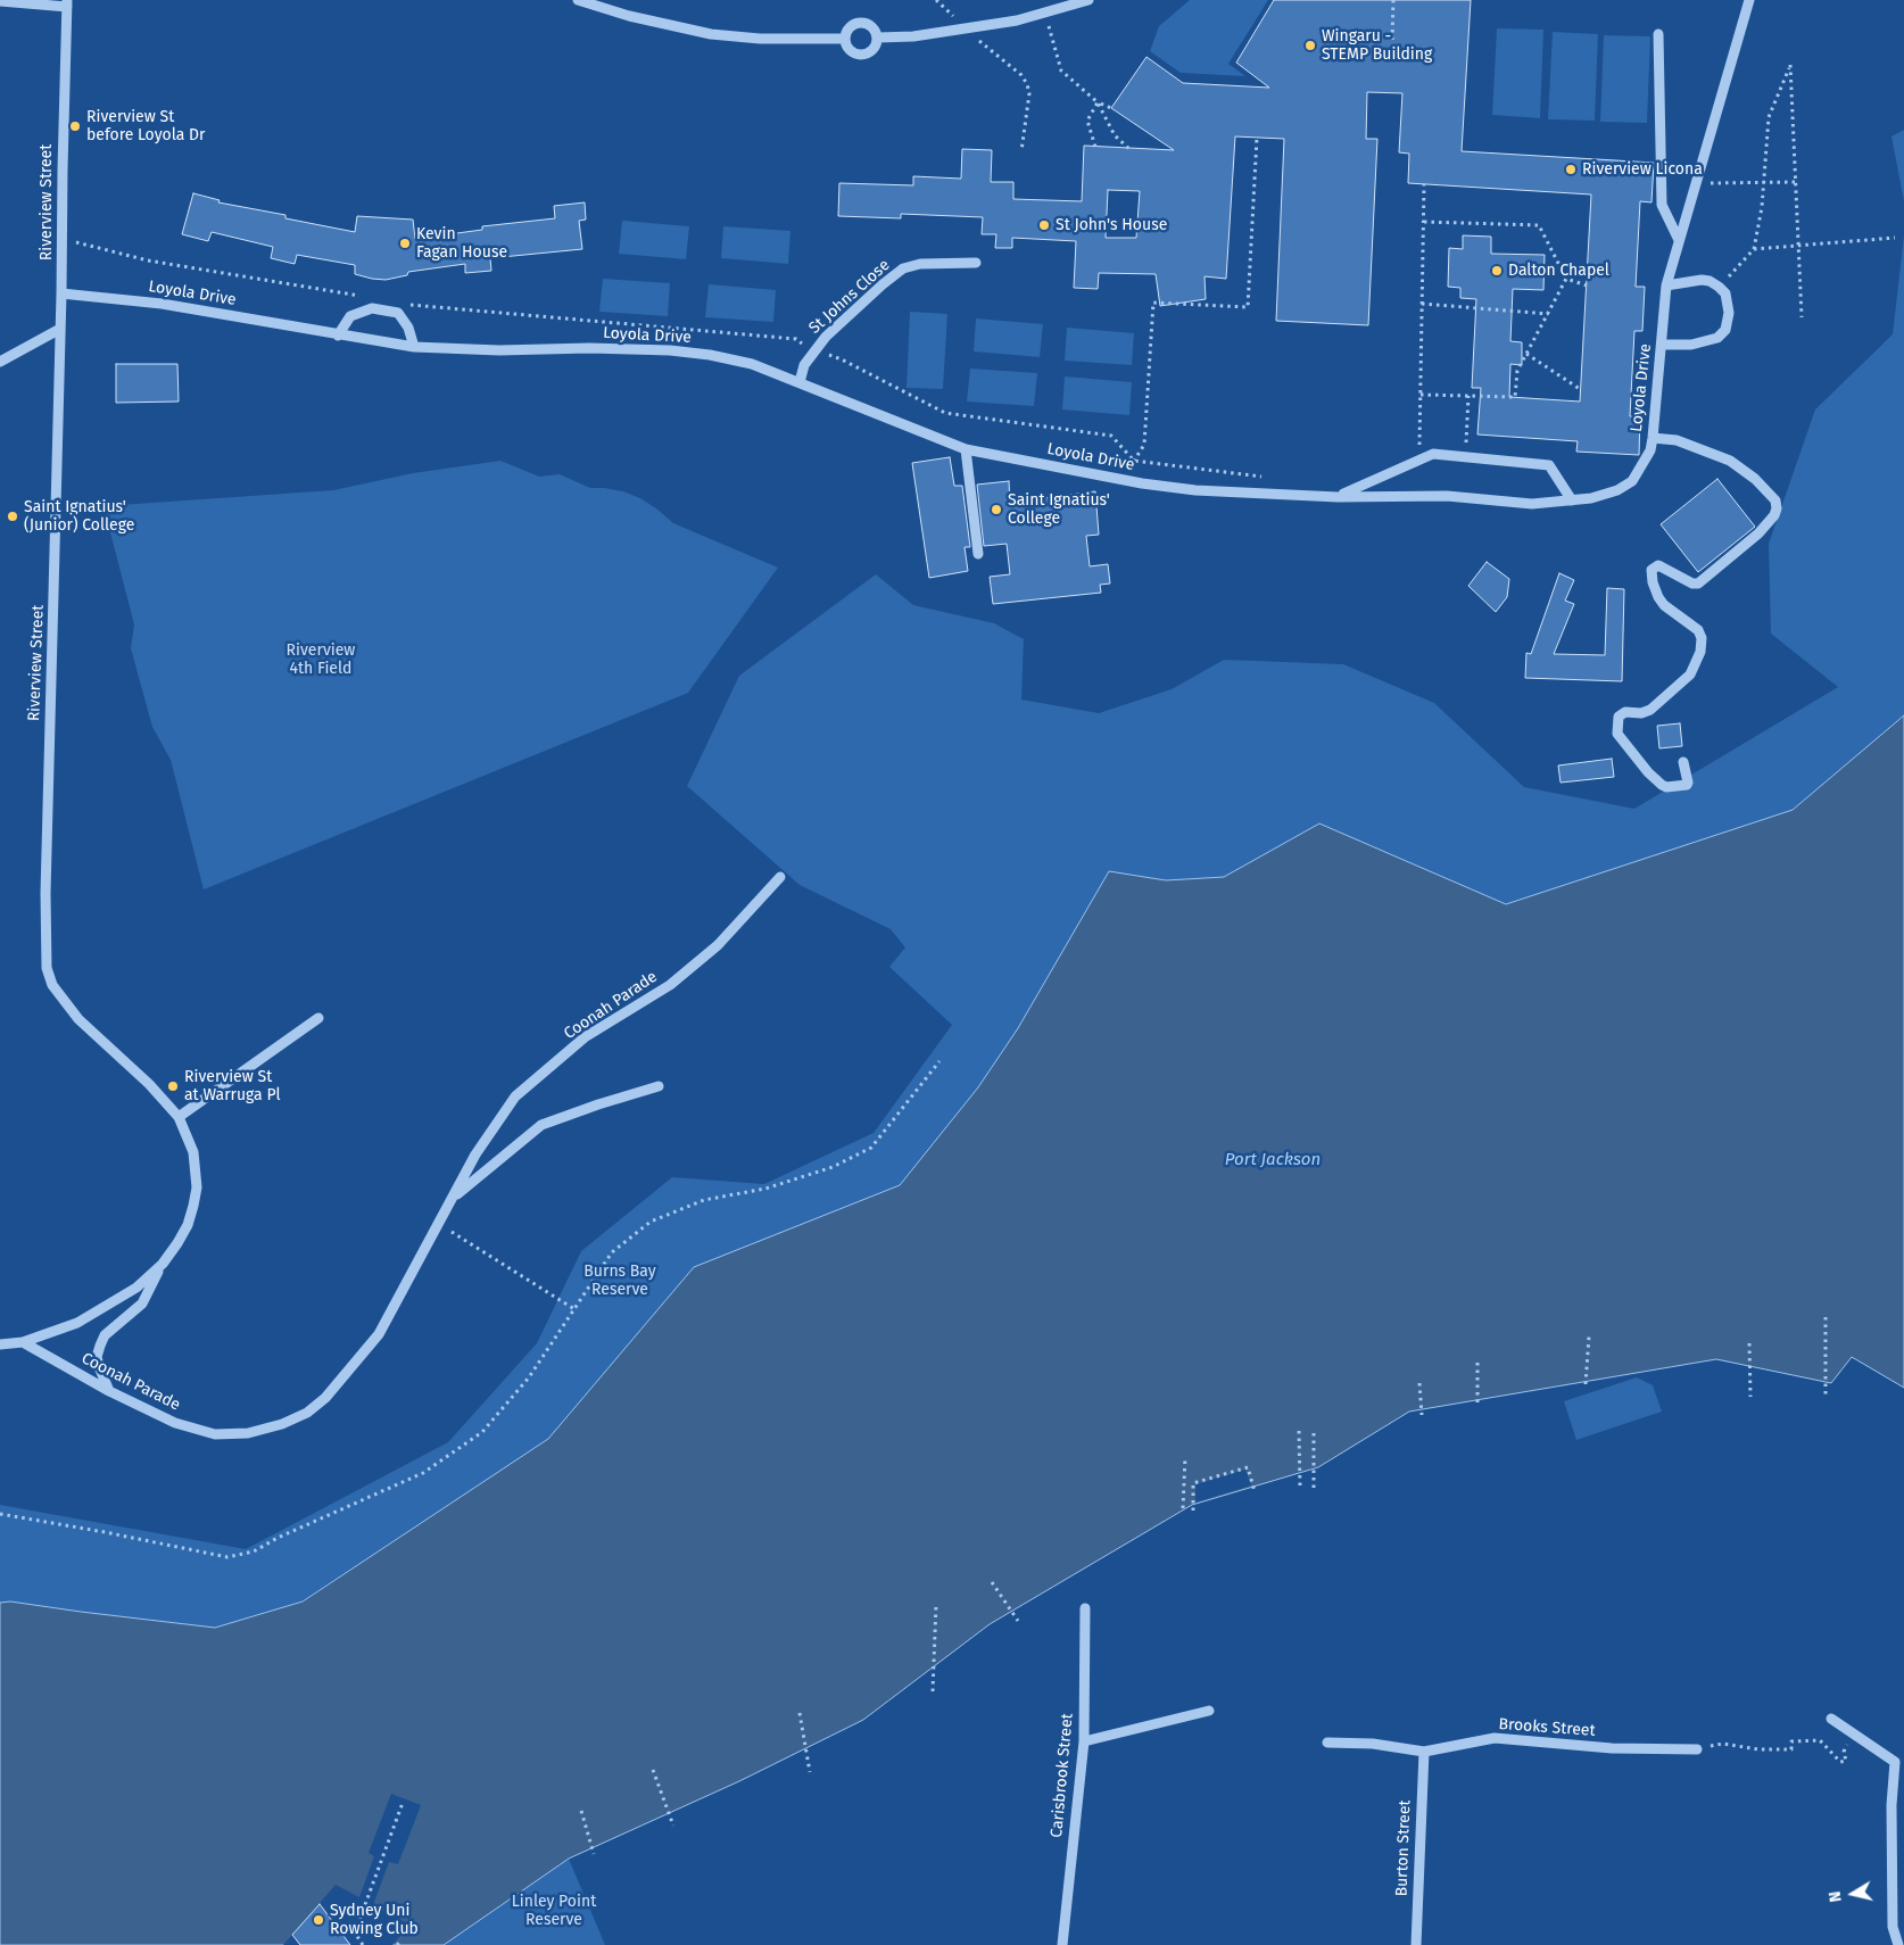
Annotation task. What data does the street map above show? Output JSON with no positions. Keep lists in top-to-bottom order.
{
  "streets": {
    "street": [
      "Riverview Street",
      "Loyola Drive",
      "St Johns Close",
      "Coonah Parade",
      "Brooks Street",
      "Carisbrook Street",
      "Burton Street"
    ]
  },
  "crossings": [
    ["Riverview Street", "Loyola Drive"],
    ["Riverview Street", "Coonah Parade"],
    ["Loyola Drive", "St Johns Close"],
    ["Brooks Street", "Burton Street"]
  ],
  "water": ["Port Jackson"],
  "parks": ["Riverview 4th Field", "Burns Bay Reserve", "Linley Point Reserve"],
  "places": [
    "Wingaru - STEMP Building",
    "Riverview St before Loyola Dr",
    "Riverview Licona",
    "St John's House",
    "Kevin Fagan House",
    "Dalton Chapel",
    "Saint Ignatius' College",
    "Saint Ignatius' (Junior) College",
    "Riverview St at Warruga Pl",
    "Sydney Uni Rowing Club"
  ],
  "north": "left"
}
